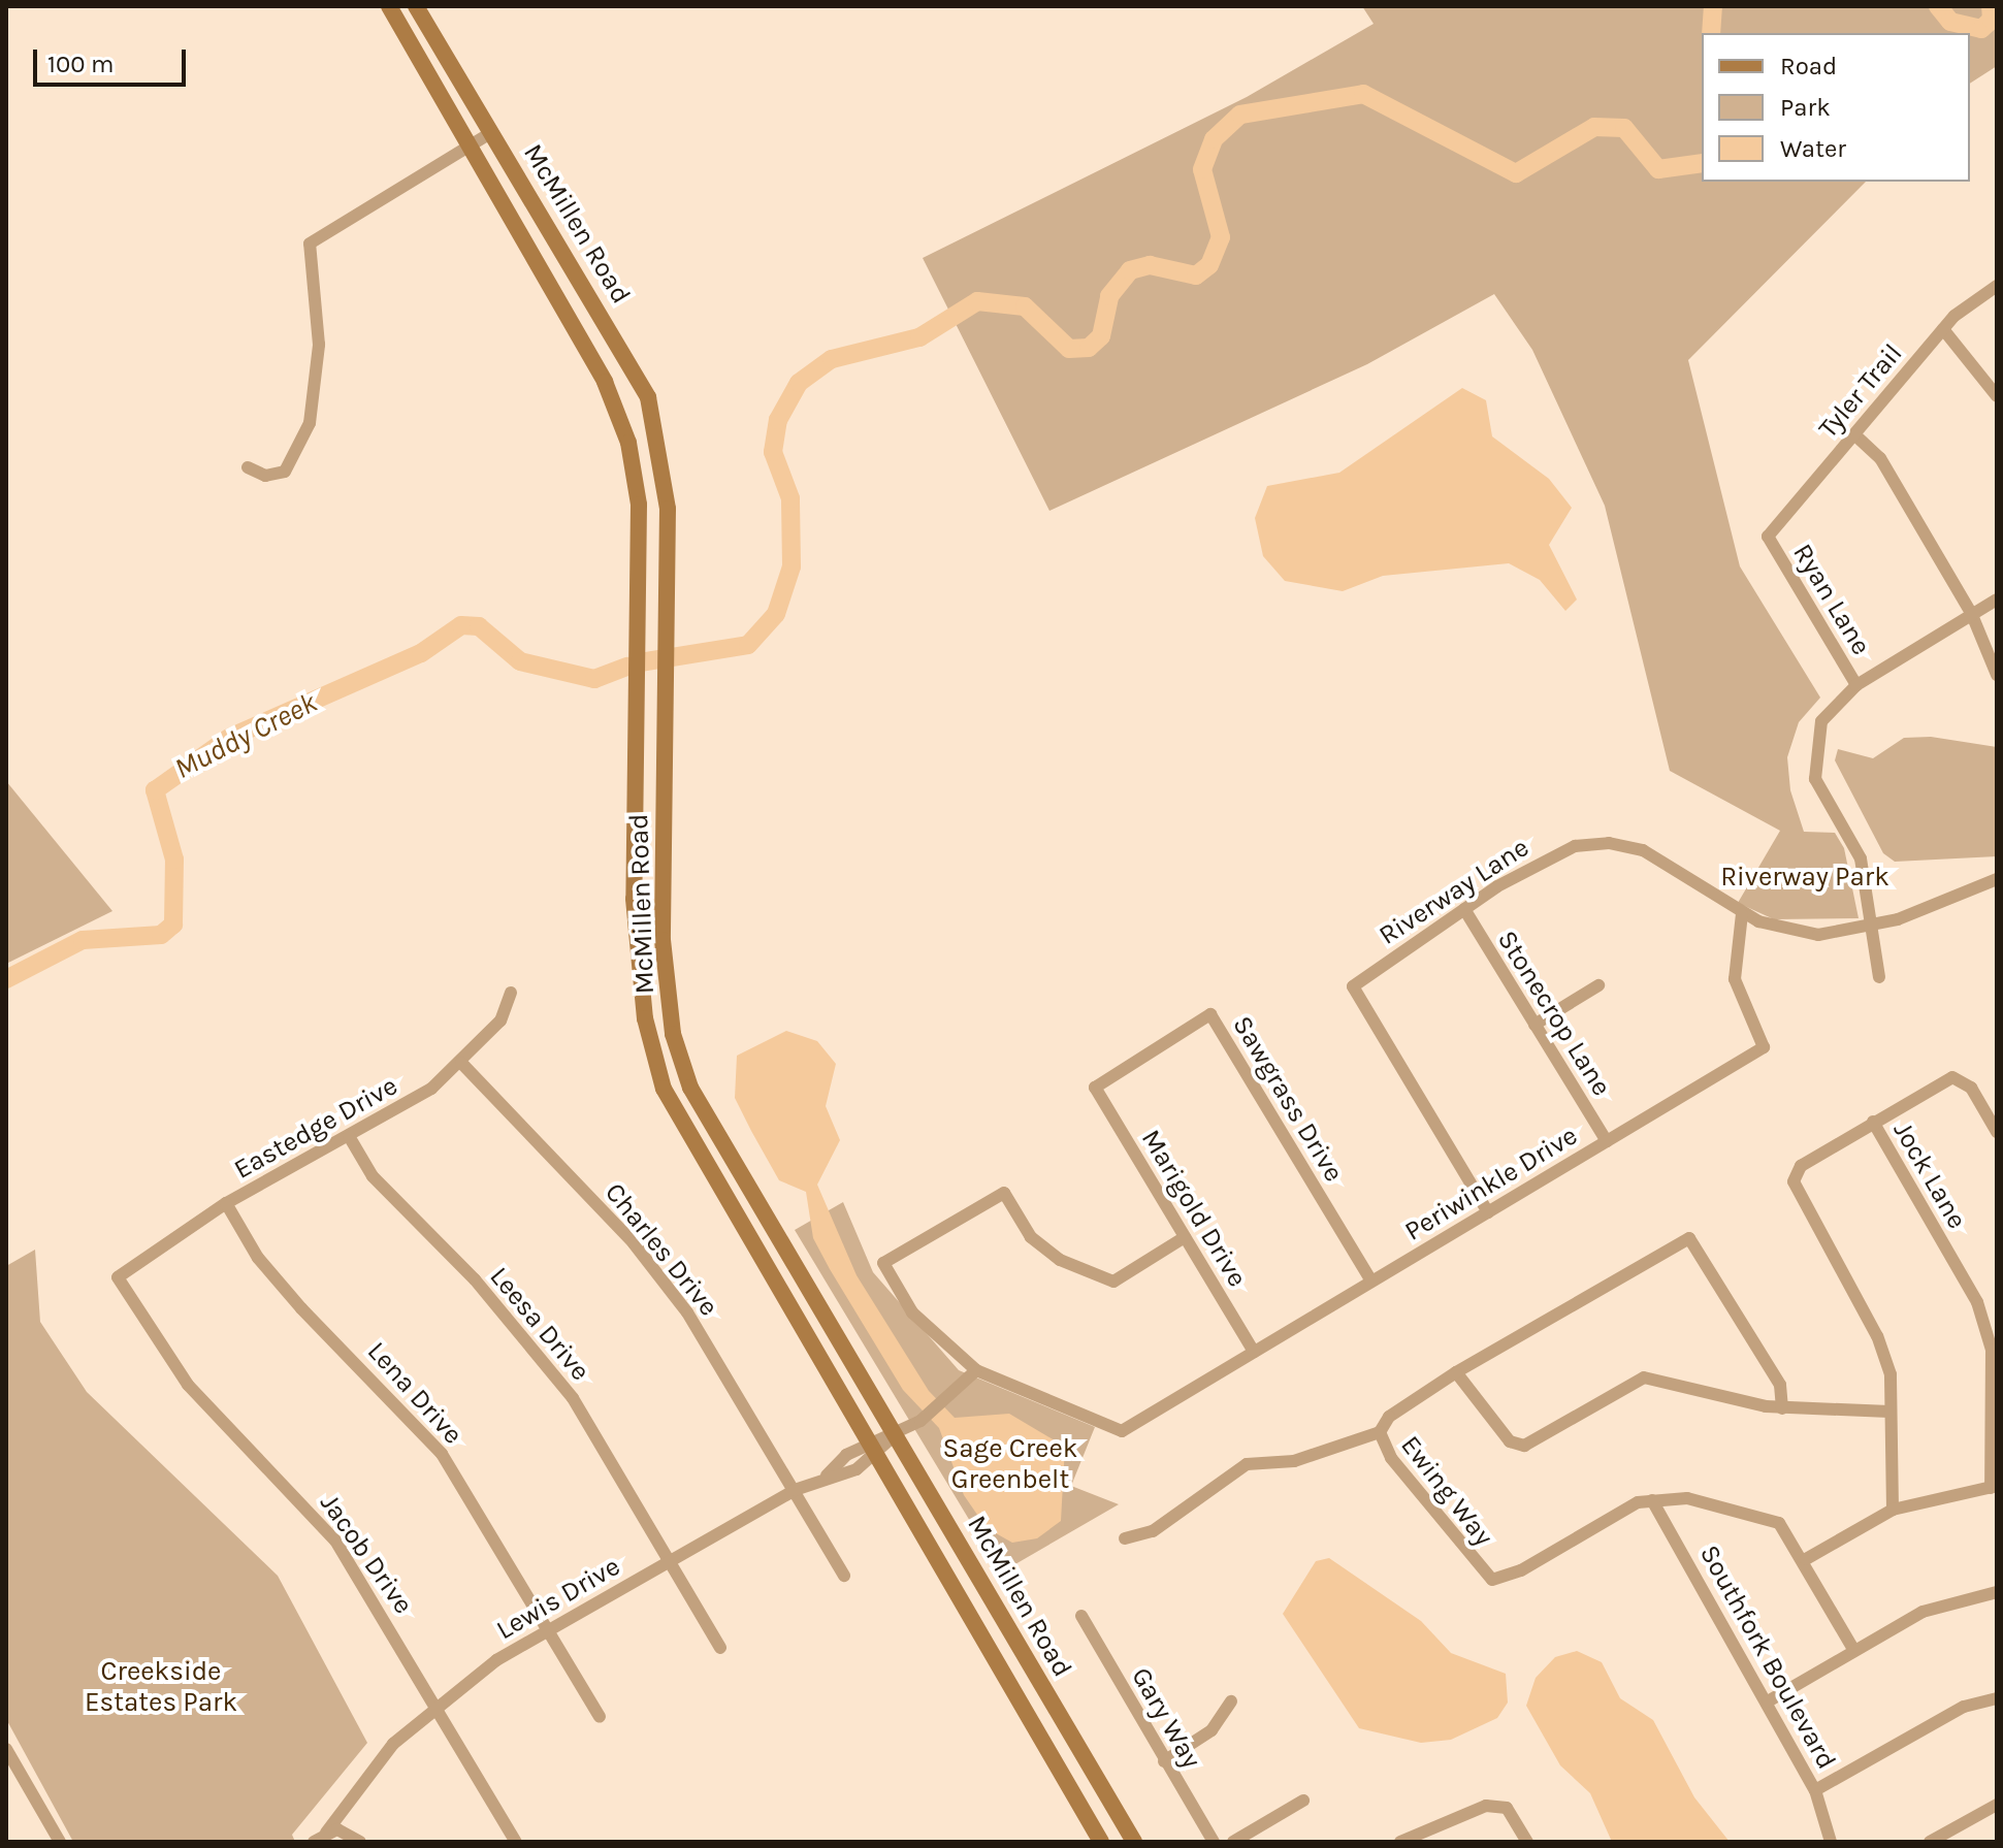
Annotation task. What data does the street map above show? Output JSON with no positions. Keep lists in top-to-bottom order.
{
  "streets": {
    "main road": ["McMillen Road"],
    "street": [
      "Tyler Trail",
      "Ryan Lane",
      "Riverway Lane",
      "Stonecrop Lane",
      "Sawgrass Drive",
      "Eastedge Drive",
      "Jock Lane",
      "Periwinkle Drive",
      "Marigold Drive",
      "Charles Drive",
      "Leesa Drive",
      "Lena Drive",
      "Ewing Way",
      "Jacob Drive",
      "Lewis Drive",
      "Southfork Boulevard",
      "Gary Way"
    ]
  },
  "crossings": [
    ["McMillen Road", "Lewis Drive"],
    ["Tyler Trail", "Ryan Lane"],
    ["Riverway Lane", "Stonecrop Lane"],
    ["Riverway Lane", "Periwinkle Drive"],
    ["Stonecrop Lane", "Periwinkle Drive"],
    ["Sawgrass Drive", "Periwinkle Drive"],
    ["Sawgrass Drive", "Marigold Drive"],
    ["Eastedge Drive", "Charles Drive"],
    ["Eastedge Drive", "Leesa Drive"],
    ["Eastedge Drive", "Lena Drive"],
    ["Eastedge Drive", "Jacob Drive"],
    ["Periwinkle Drive", "Marigold Drive"],
    ["Periwinkle Drive", "Lewis Drive"],
    ["Charles Drive", "Lewis Drive"],
    ["Leesa Drive", "Lewis Drive"],
    ["Lena Drive", "Lewis Drive"],
    ["Ewing Way", "Southfork Boulevard"],
    ["Jacob Drive", "Lewis Drive"]
  ],
  "water": ["Muddy Creek"],
  "parks": ["Riverway Park", "Sage Creek Greenbelt", "Creekside Estates Park"],
  "legend": ["Road", "Park", "Water"],
  "scale_bar": "100 m"
}
